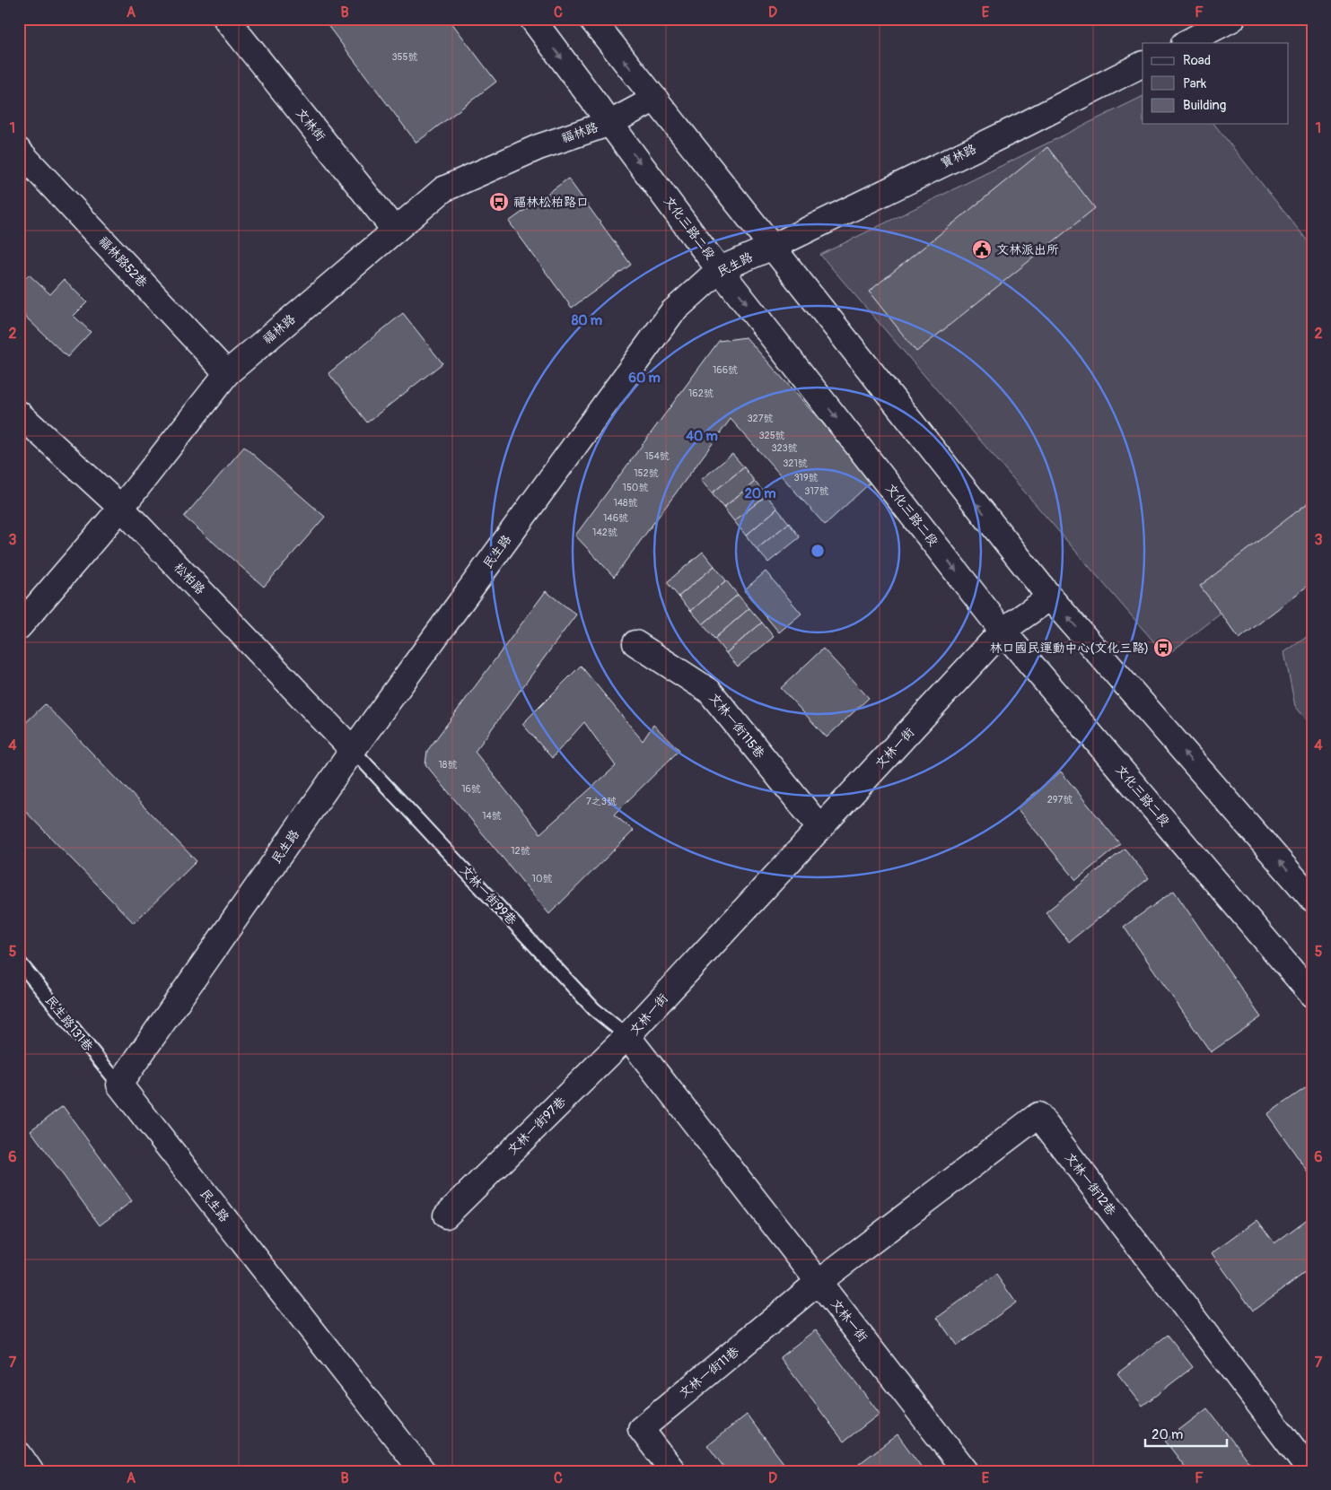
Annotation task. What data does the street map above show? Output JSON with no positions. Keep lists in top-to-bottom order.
{
  "streets": {
    "street": [
      "文林街",
      "福林路",
      "寶林路",
      "文化三路二段",
      "福林路52巷",
      "民生路",
      "松柏路",
      "文林一街115巷",
      "文林一街",
      "文林一街97巷",
      "文林一街12巷",
      "文林一街11巷"
    ],
    "lane": ["文林一街99巷", "民生路131巷"]
  },
  "crossings": [
    ["文林街", "福林路"],
    ["福林路", "文化三路二段"],
    ["福林路", "福林路52巷"],
    ["福林路", "松柏路"],
    ["寶林路", "民生路"],
    ["文化三路二段", "民生路"],
    ["文化三路二段", "文林一街"],
    ["民生路", "松柏路"],
    ["民生路", "文林一街99巷"],
    ["民生路", "民生路131巷"],
    ["松柏路", "文林一街99巷"],
    ["文林一街115巷", "文林一街"],
    ["文林一街", "文林一街99巷"],
    ["文林一街", "文林一街97巷"],
    ["文林一街", "文林一街12巷"],
    ["文林一街", "文林一街11巷"],
    ["文林一街99巷", "文林一街97巷"],
    ["文林一街12巷", "文林一街11巷"]
  ],
  "places": {
    "bus stop": ["福林松柏路口", "林口國民運動中心(文化三路)"],
    "public building": ["文林派出所"]
  },
  "house_numbers": [
    "355號",
    "166號",
    "162號",
    "327號",
    "325號",
    "323號",
    "154號",
    "321號",
    "152號",
    "319號",
    "150號",
    "317號",
    "148號",
    "146號",
    "142號",
    "18號",
    "16號",
    "297號",
    "7之3號",
    "14號",
    "12號",
    "10號"
  ],
  "legend": ["Road", "Park", "Building"],
  "scale_bar": "20 m",
  "grid": {
    "columns": [
      "A",
      "B",
      "C",
      "D",
      "E",
      "F"
    ],
    "rows": [
      "1",
      "2",
      "3",
      "4",
      "5",
      "6",
      "7"
    ]
  },
  "rings": [
    "80 m",
    "60 m",
    "40 m",
    "20 m"
  ]
}
